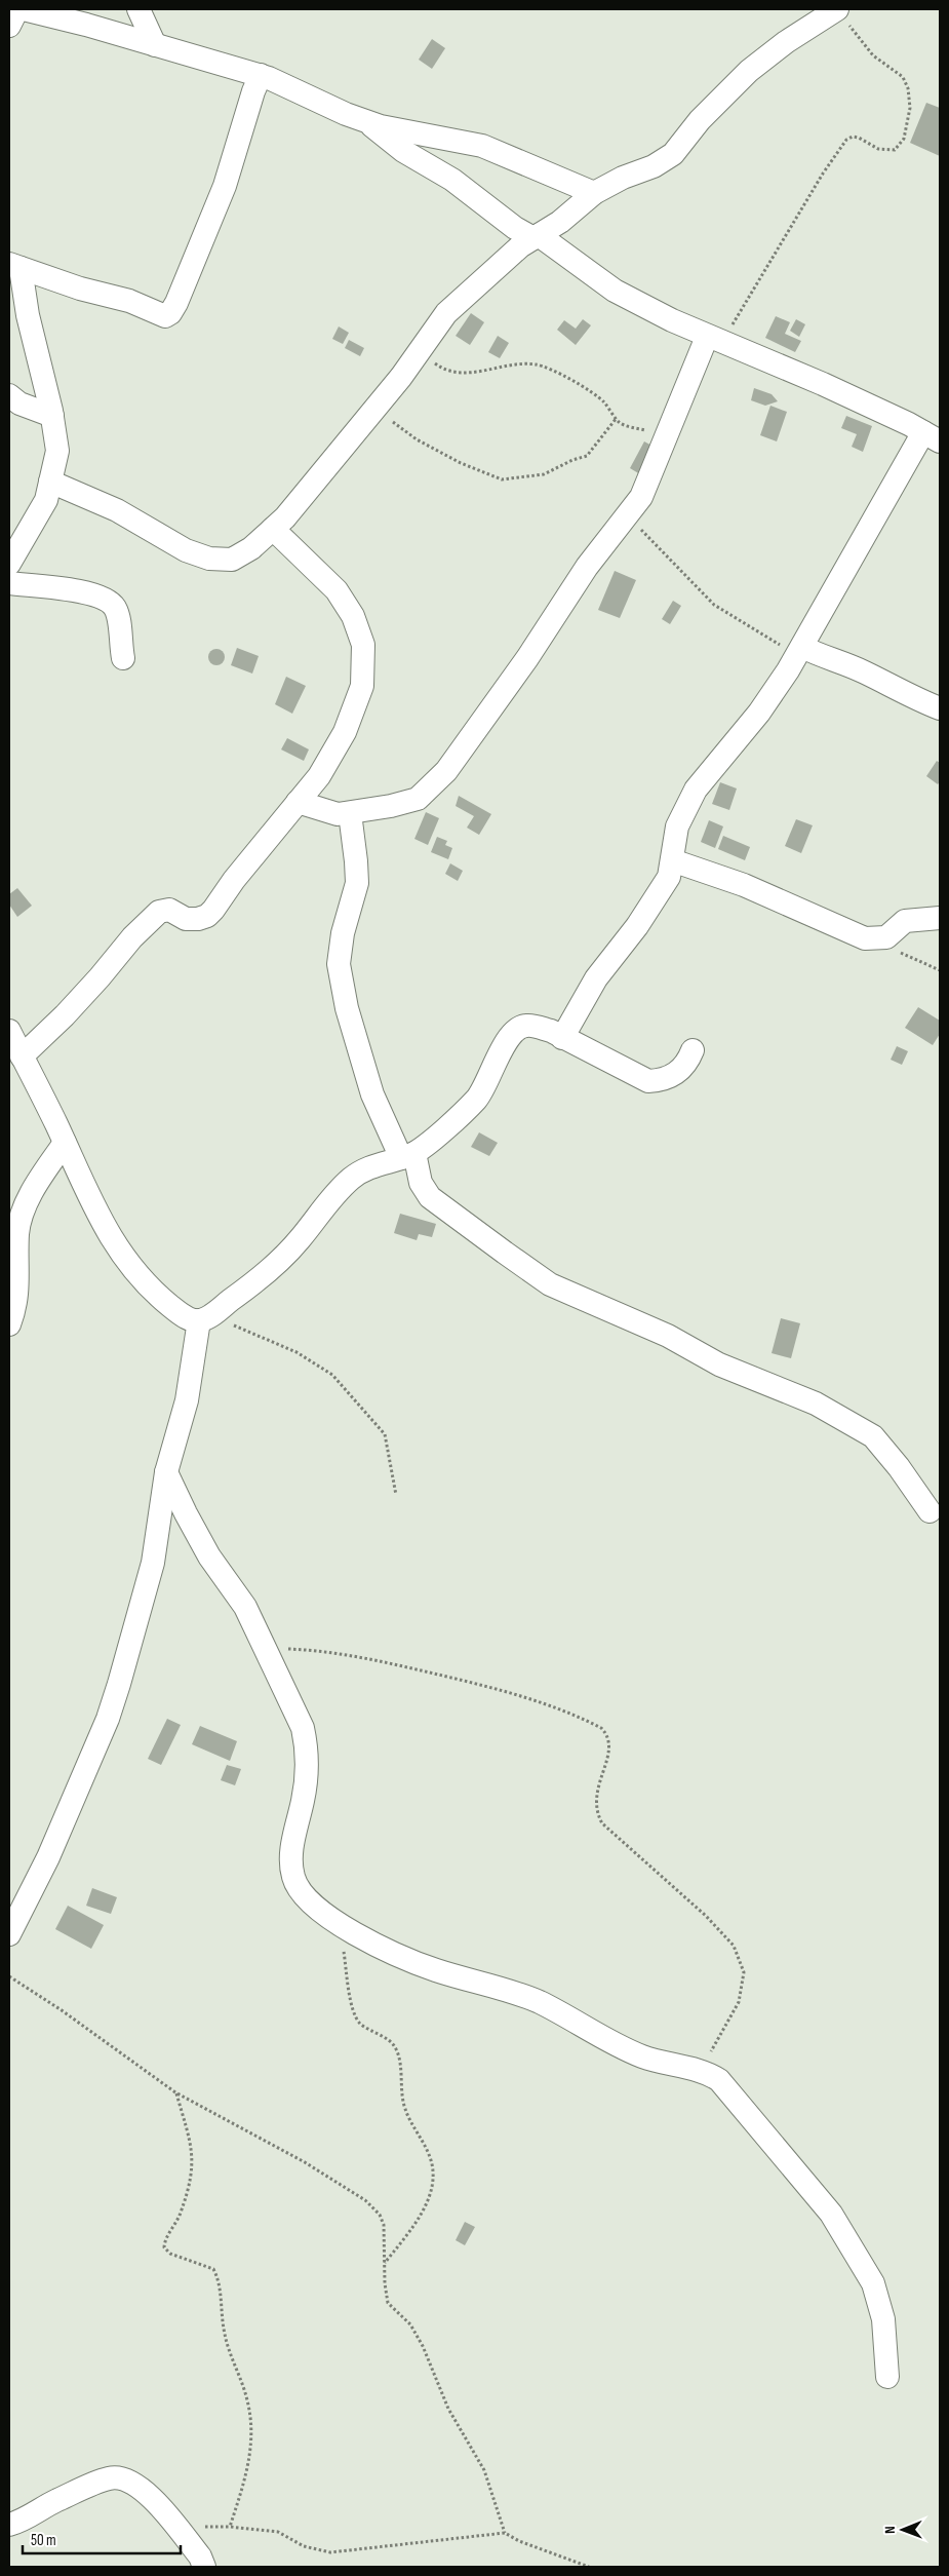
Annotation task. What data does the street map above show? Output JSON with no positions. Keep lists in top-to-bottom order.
{
  "scale_bar": "50 m",
  "north": "left"
}
